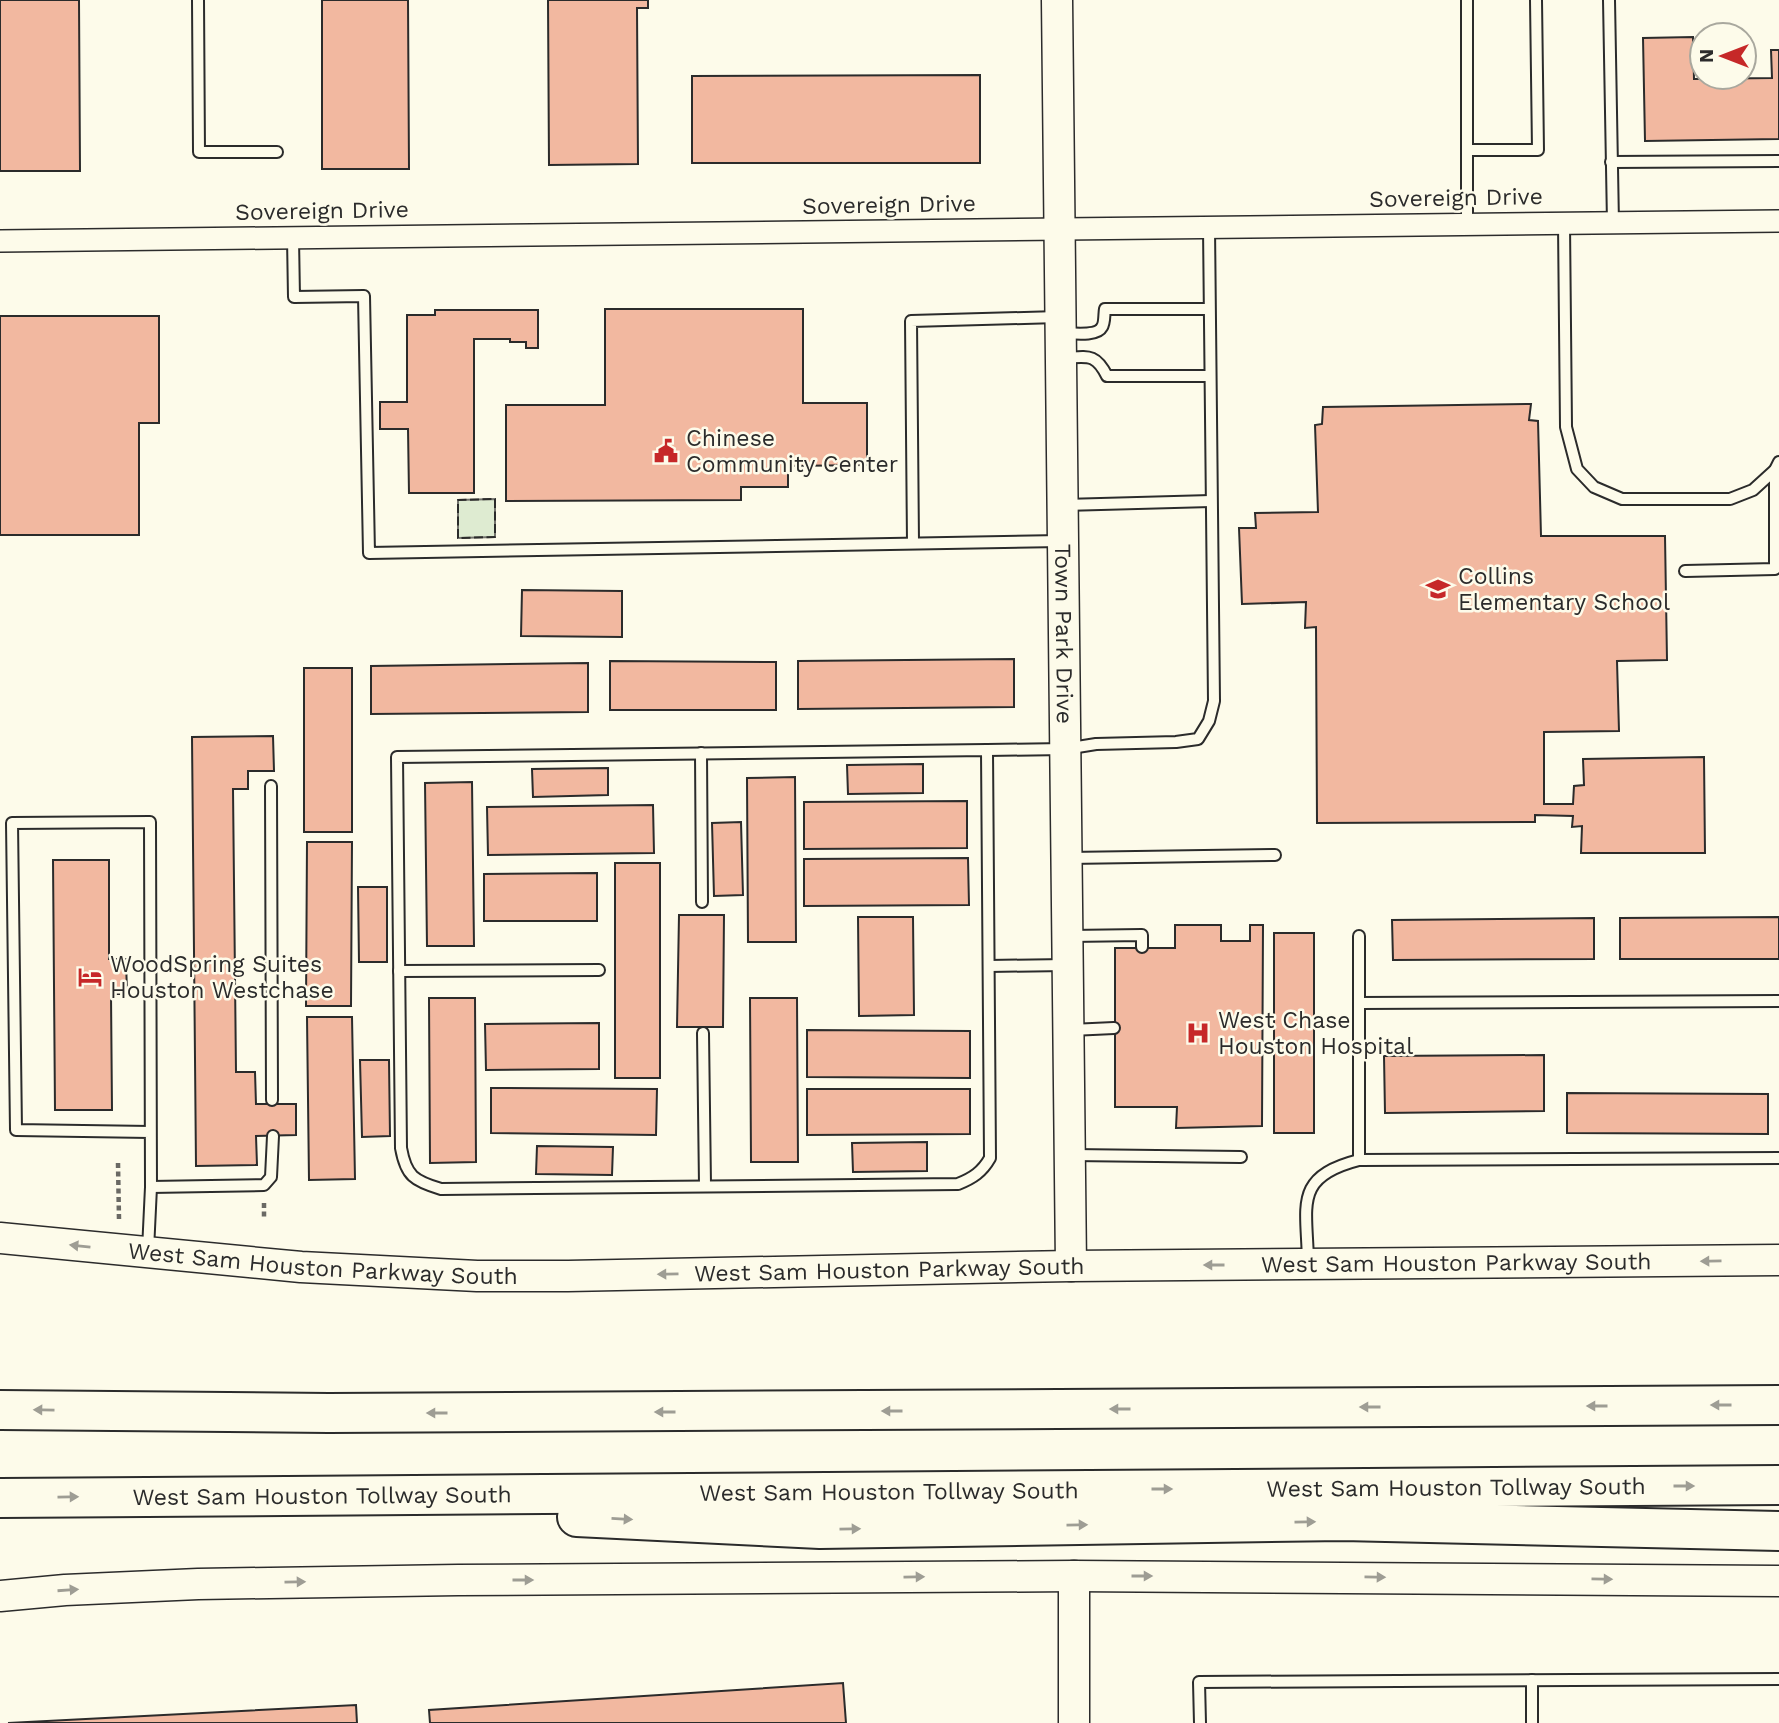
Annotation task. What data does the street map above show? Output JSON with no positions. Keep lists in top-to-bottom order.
{
  "streets": {
    "highway": ["West Sam Houston Tollway South"],
    "main road": ["Town Park Drive", "West Sam Houston Parkway South"],
    "street": ["Sovereign Drive"]
  },
  "crossings": [
    ["Sovereign Drive", "Town Park Drive"],
    ["Town Park Drive", "West Sam Houston Parkway South"]
  ],
  "one_way": ["West Sam Houston Parkway South"],
  "places": {
    "public building": ["Chinese Community Center"],
    "school or university": ["Collins Elementary School"],
    "hotel": ["WoodSpring Suites Houston Westchase"],
    "hospital": ["West Chase Houston Hospital"]
  },
  "north": "left"
}
